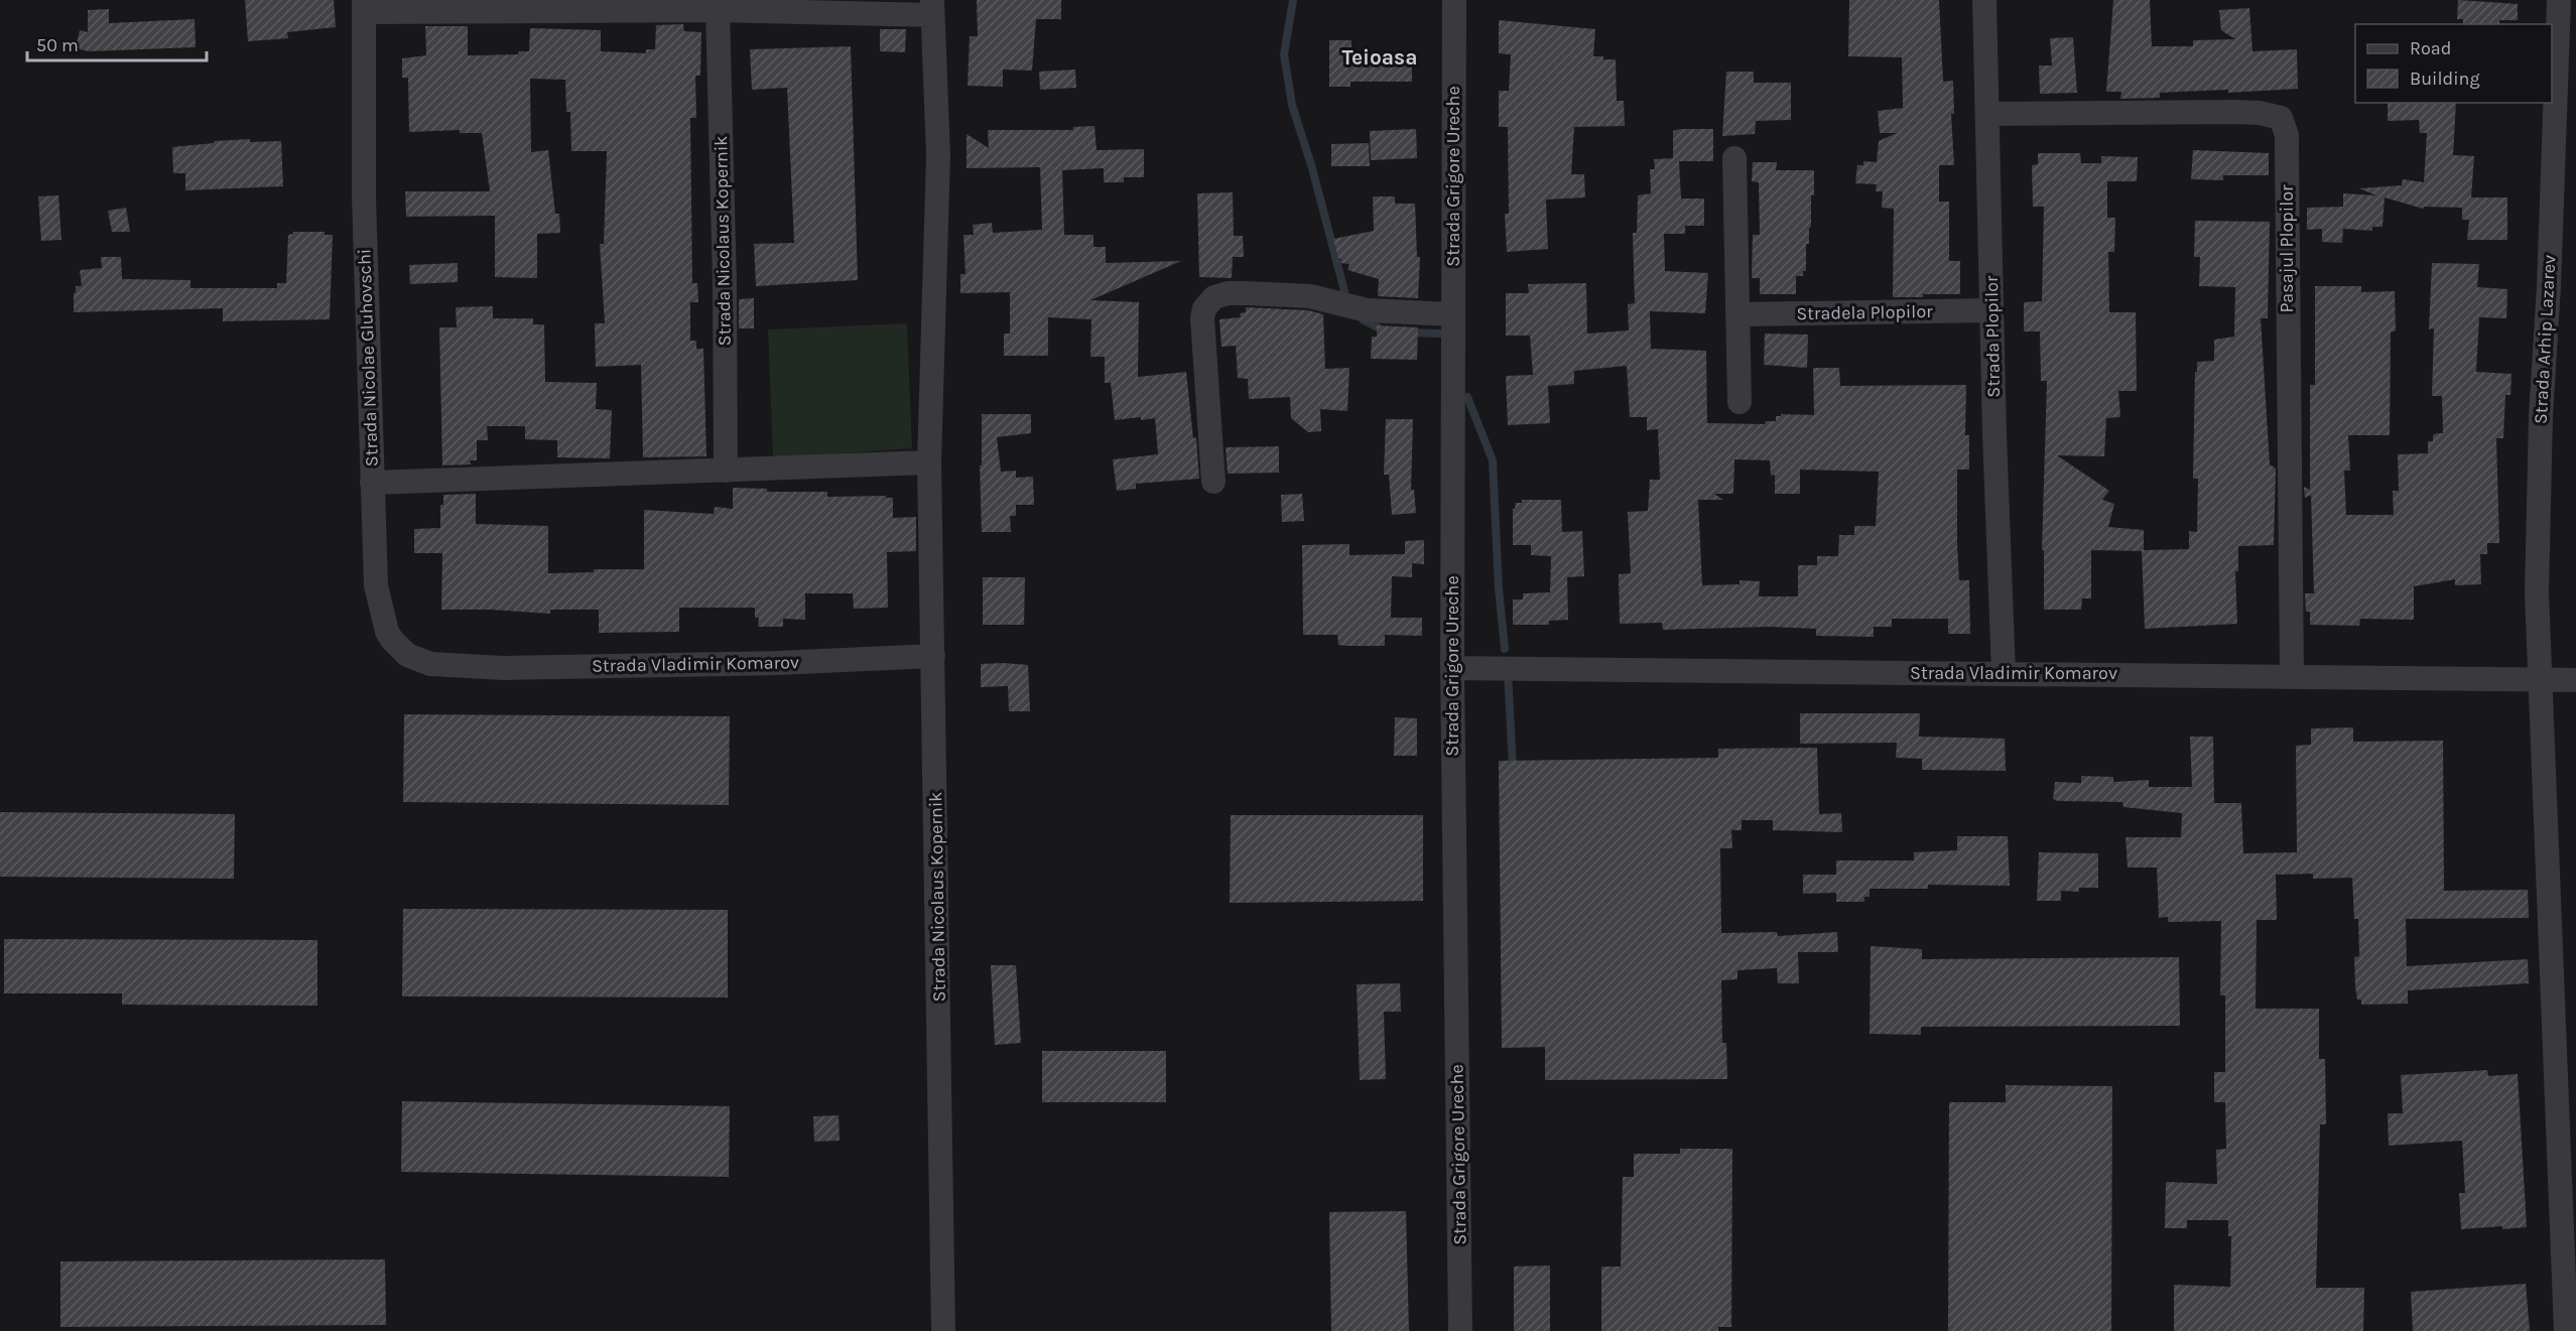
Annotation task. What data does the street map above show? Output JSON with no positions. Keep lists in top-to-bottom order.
{
  "streets": {
    "street": [
      "Strada Grigore Ureche",
      "Strada Nicolaus Kopernik",
      "Pasajul Plopilor",
      "Stradela Plopilor",
      "Strada Plopilor",
      "Strada Arhip Lazarev",
      "Strada Nicolae Gluhovschi",
      "Strada Vladimir Komarov"
    ]
  },
  "crossings": [
    ["Strada Grigore Ureche", "Strada Vladimir Komarov"],
    ["Strada Nicolaus Kopernik", "Strada Nicolae Gluhovschi"],
    ["Strada Nicolaus Kopernik", "Strada Vladimir Komarov"],
    ["Pasajul Plopilor", "Strada Plopilor"],
    ["Pasajul Plopilor", "Strada Vladimir Komarov"],
    ["Stradela Plopilor", "Strada Plopilor"],
    ["Strada Plopilor", "Strada Vladimir Komarov"],
    ["Strada Arhip Lazarev", "Strada Vladimir Komarov"],
    ["Strada Nicolae Gluhovschi", "Strada Vladimir Komarov"]
  ],
  "districts": ["Teioasa"],
  "legend": ["Road", "Building"],
  "scale_bar": "50 m"
}
